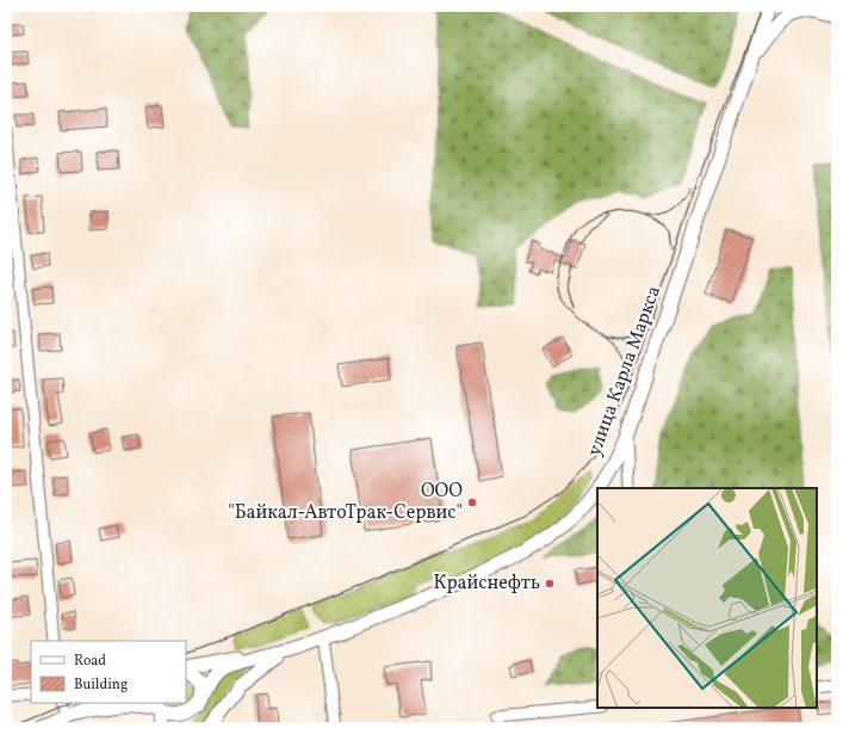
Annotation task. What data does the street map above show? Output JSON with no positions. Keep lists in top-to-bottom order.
{
  "streets": {
    "street": ["улица Карла Маркса"]
  },
  "places": ["ООО \"Байкал-АвтоТрак-Сервис\"", "Крайснефть"],
  "legend": ["Road", "Building"]
}
